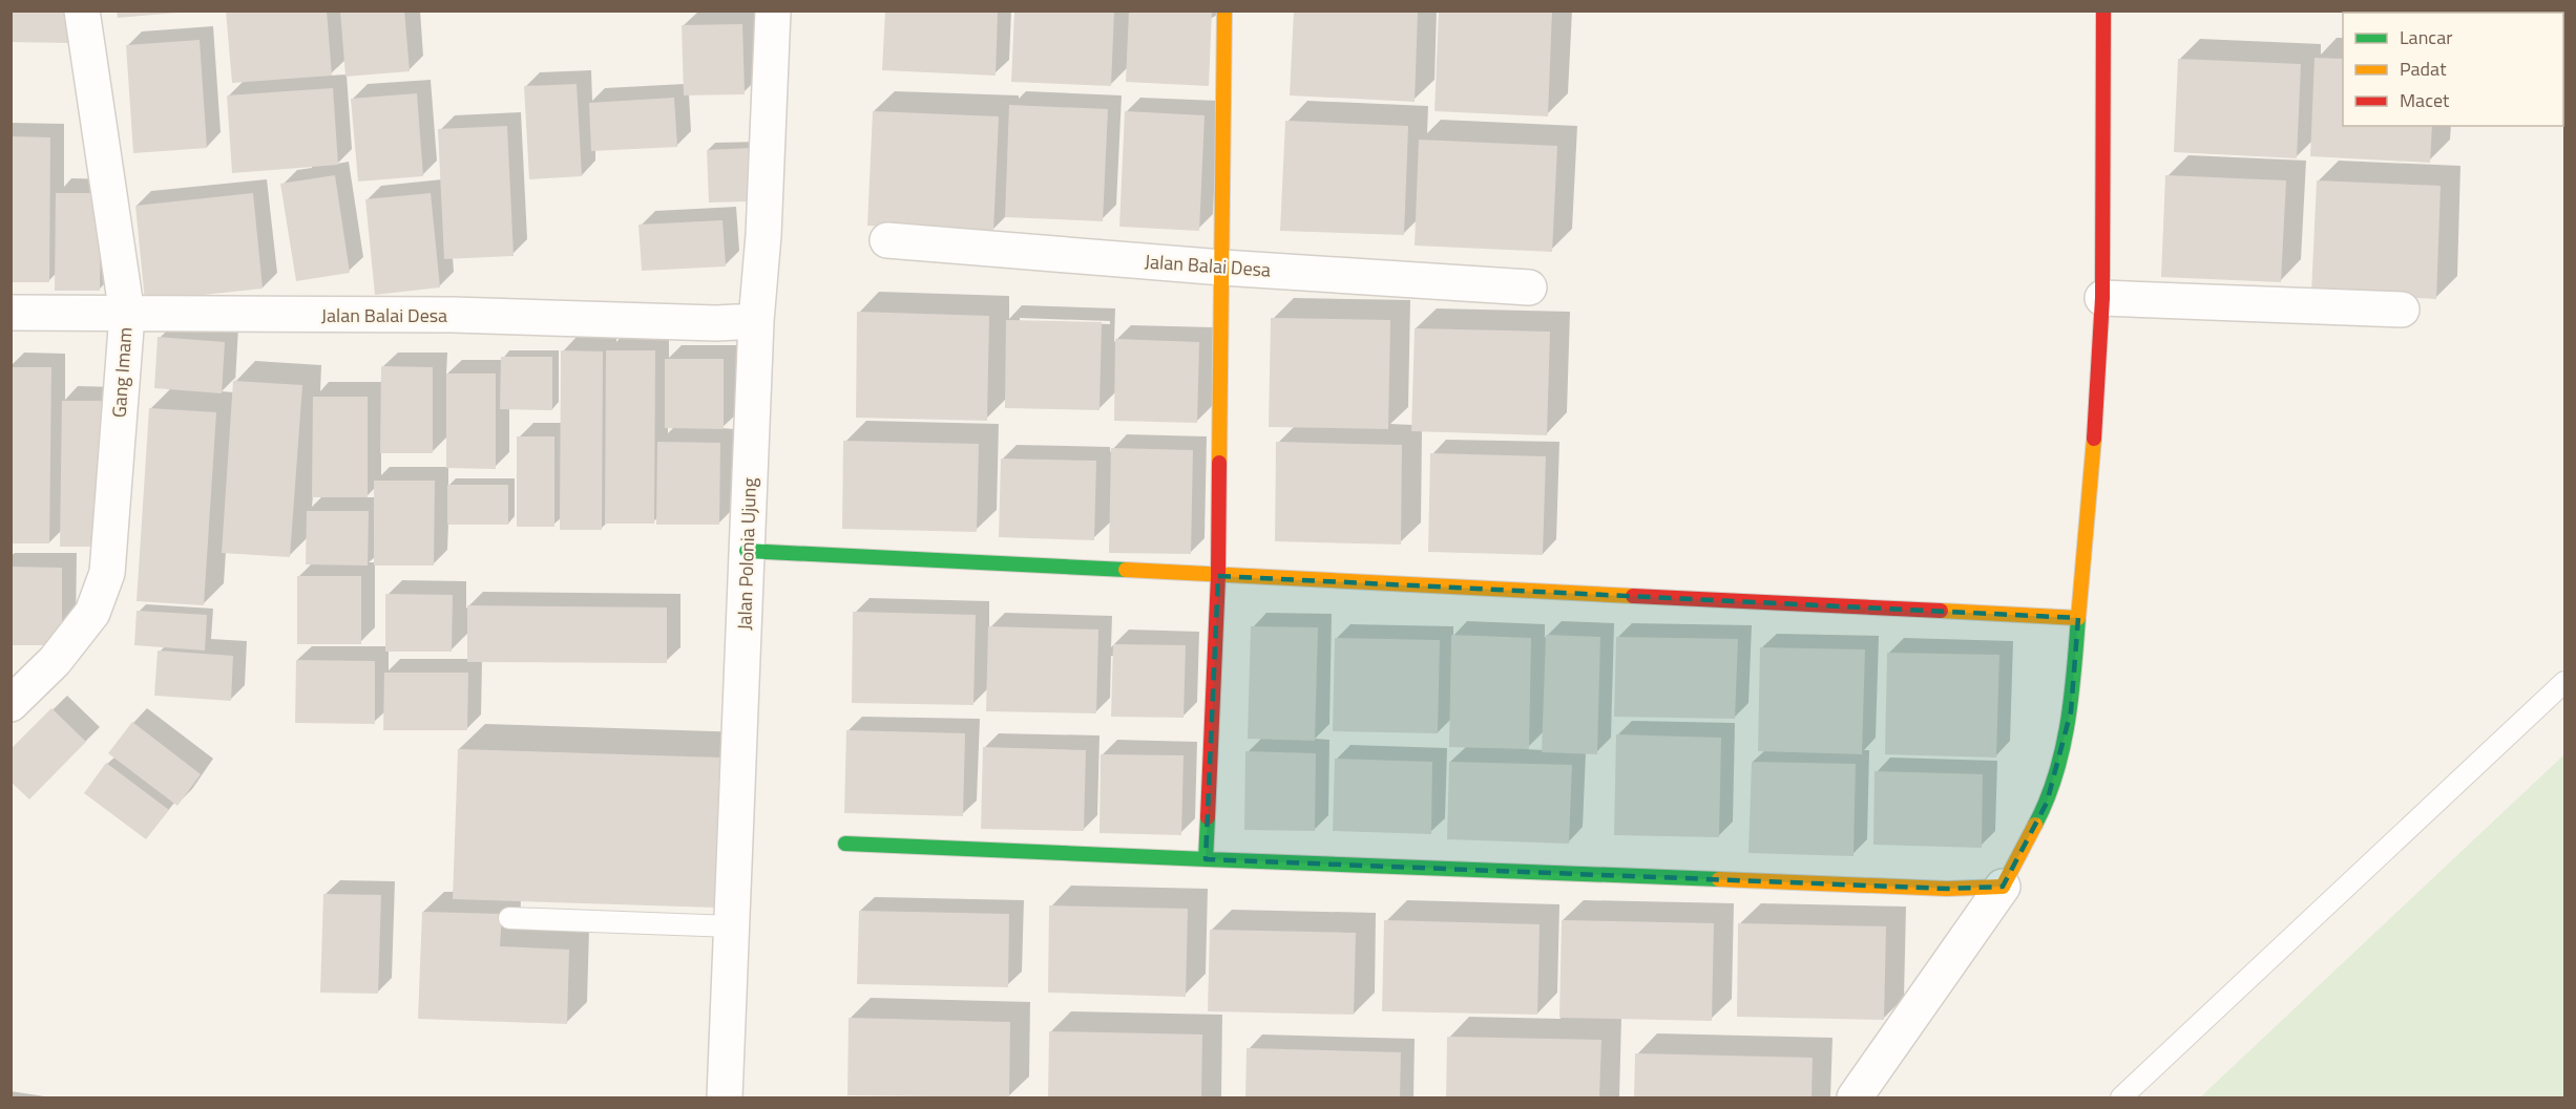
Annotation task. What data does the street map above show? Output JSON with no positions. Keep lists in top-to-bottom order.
{
  "streets": {
    "street": ["Jalan Balai Desa", "Gang Imam", "Jalan Polonia Ujung"]
  },
  "crossings": [
    ["Jalan Balai Desa", "Gang Imam"],
    ["Jalan Balai Desa", "Jalan Polonia Ujung"]
  ],
  "legend": ["Lancar", "Padat", "Macet"]
}
